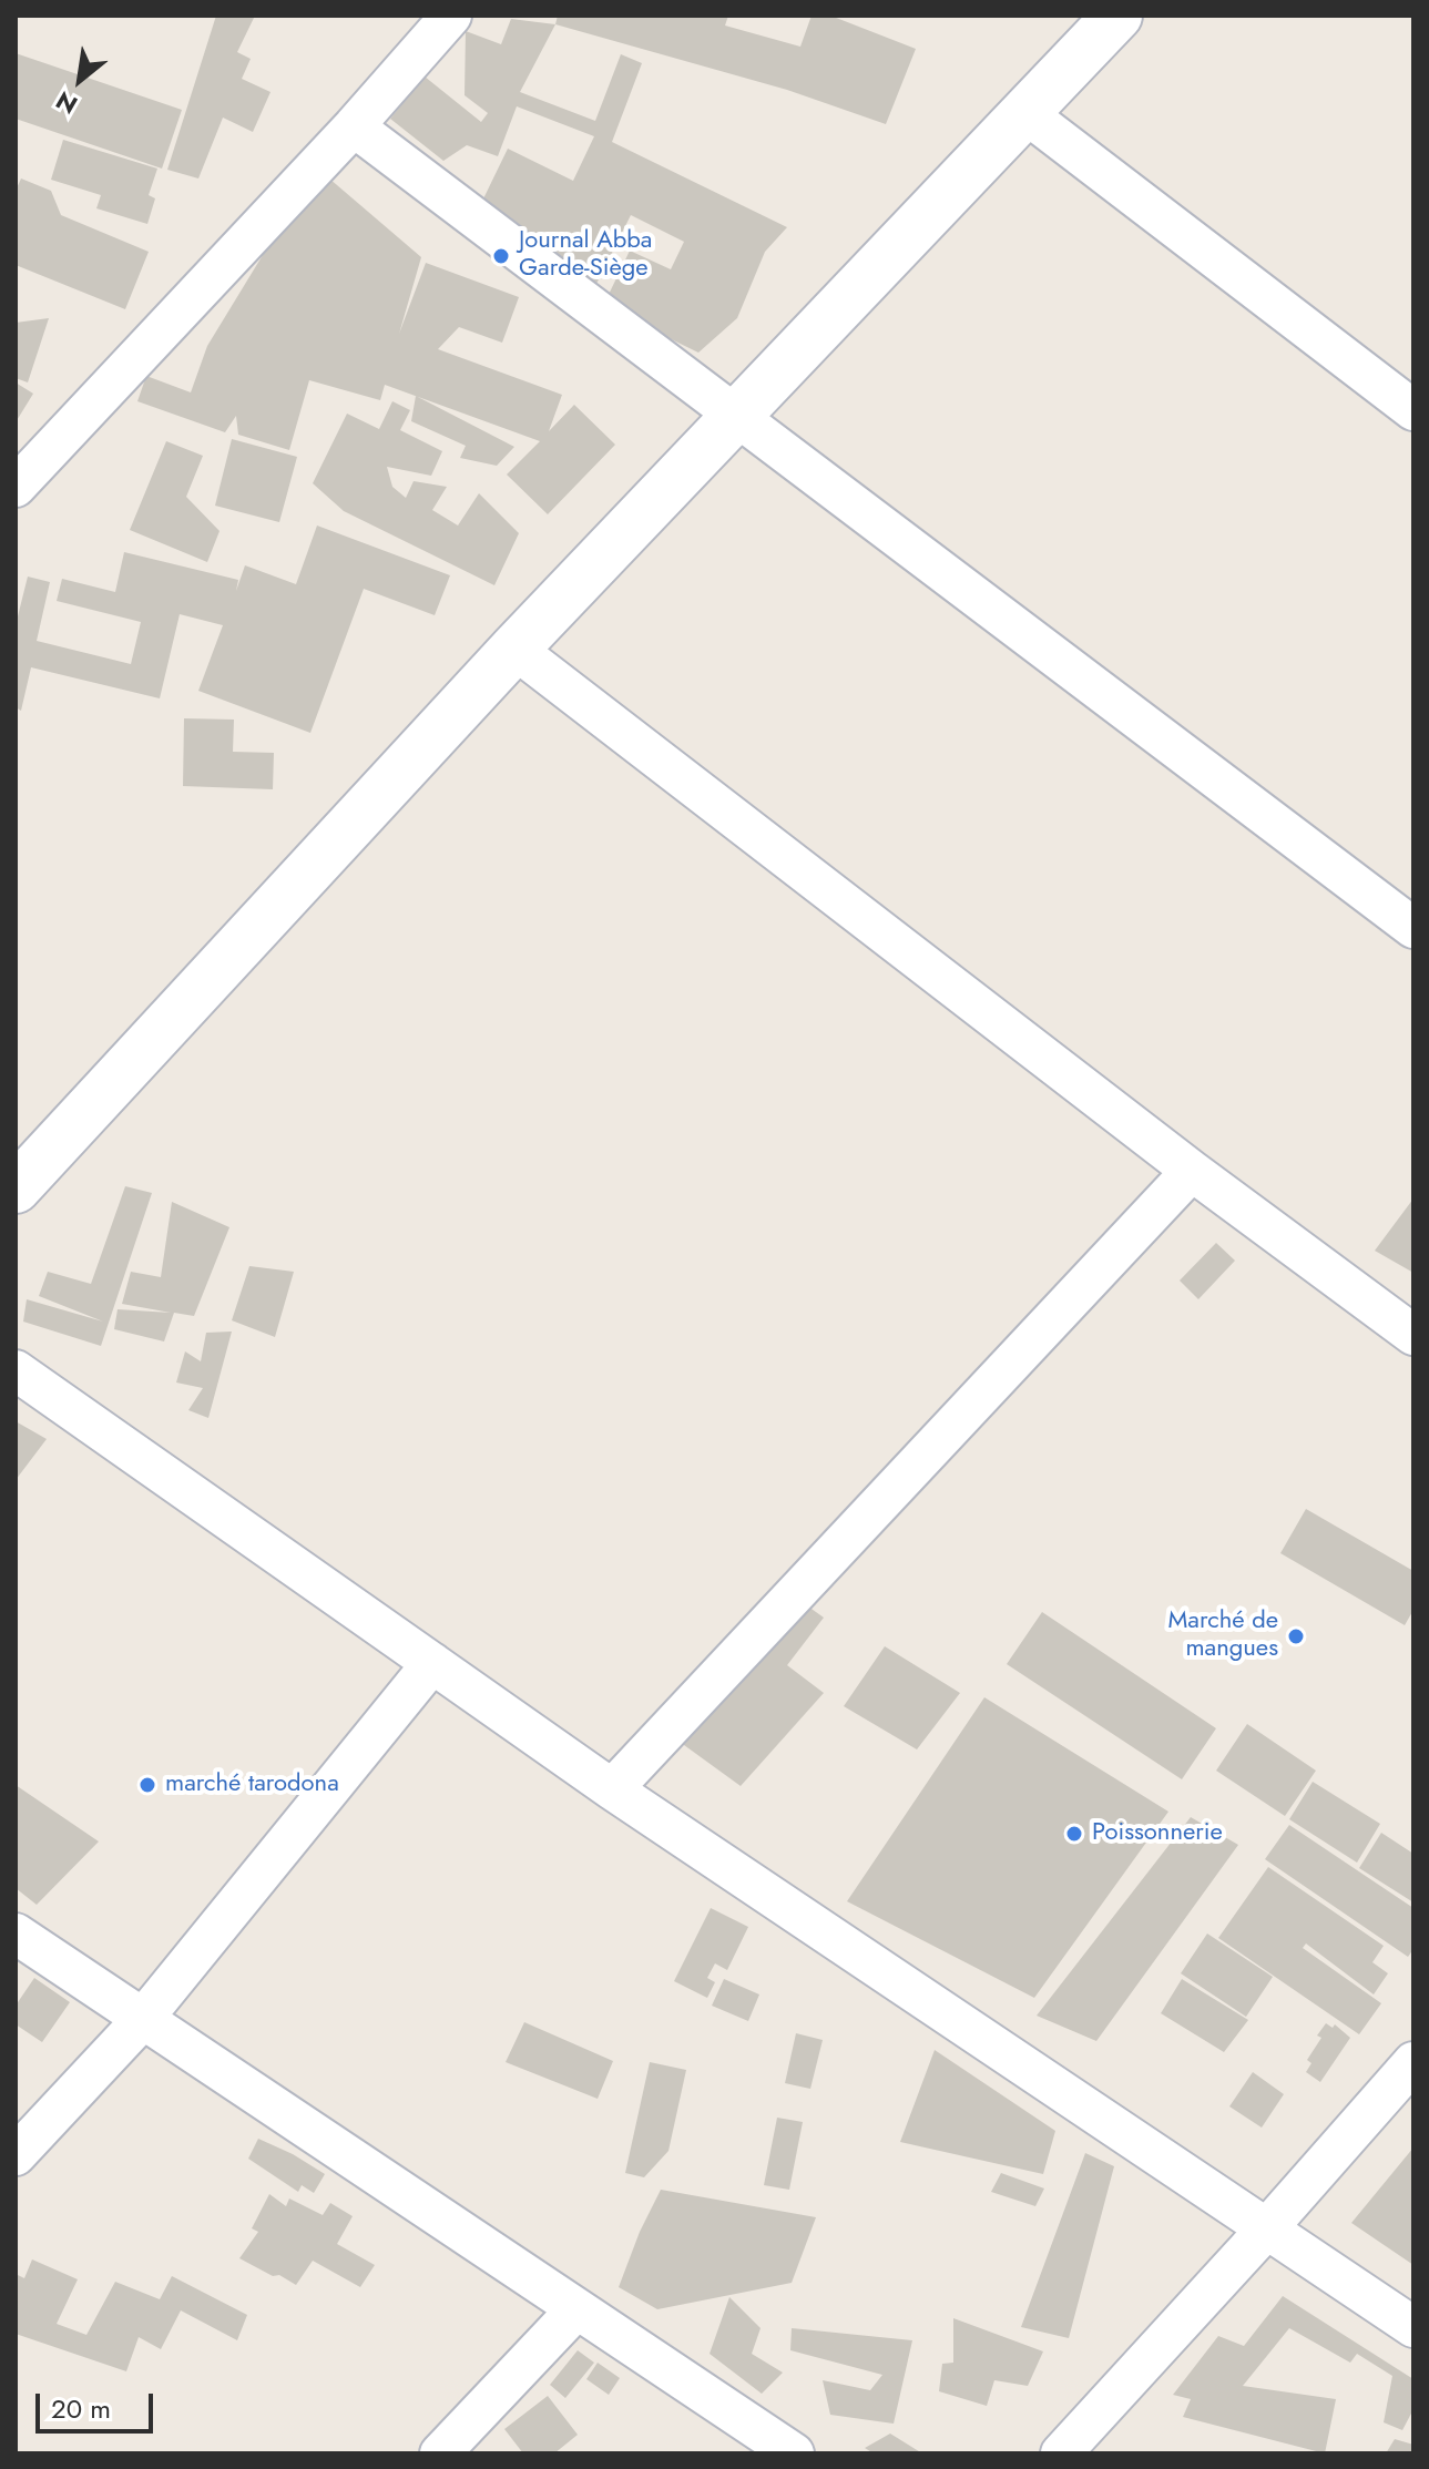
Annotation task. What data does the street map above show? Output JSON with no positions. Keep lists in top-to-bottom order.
{
  "places": [
    "Journal Abba Garde-Siège",
    "Marché de mangues",
    "marché tarodona",
    "Poissonnerie"
  ],
  "scale_bar": "20 m",
  "north": "bottom left"
}
